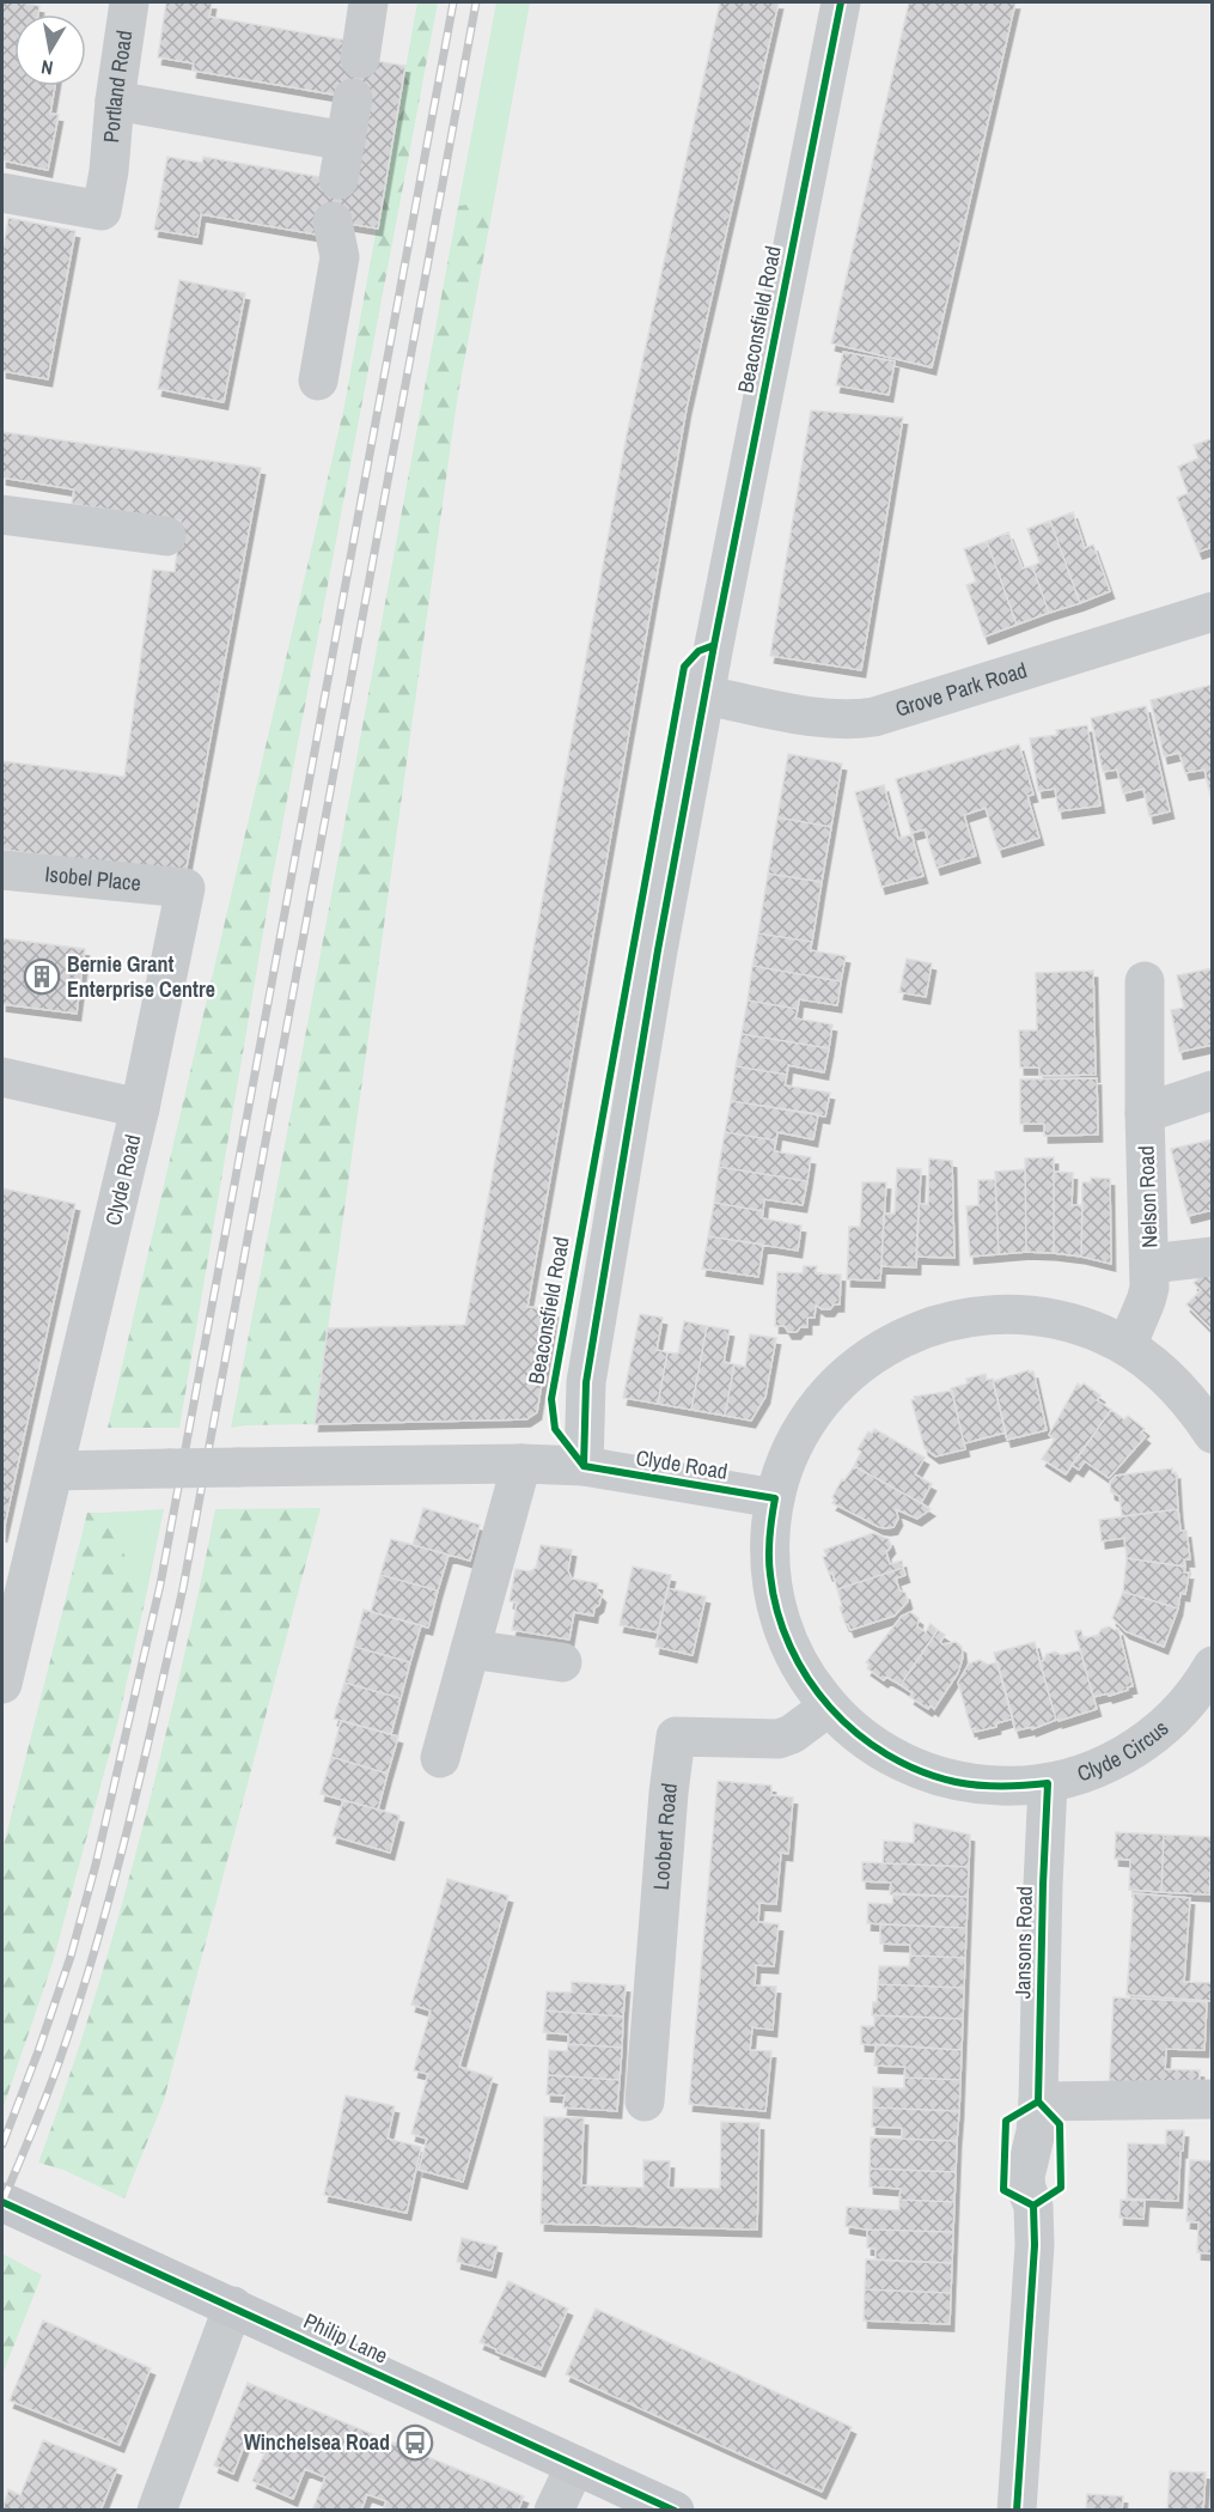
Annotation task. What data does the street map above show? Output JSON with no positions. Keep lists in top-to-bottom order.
{
  "streets": {
    "main road": ["Philip Lane"],
    "street": [
      "Portland Road",
      "Beaconsfield Road",
      "Grove Park Road",
      "Isobel Place",
      "Clyde Road",
      "Nelson Road",
      "Clyde Circus",
      "Loobert Road",
      "Jansons Road"
    ]
  },
  "crossings": [
    ["Beaconsfield Road", "Grove Park Road"],
    ["Beaconsfield Road", "Clyde Road"],
    ["Isobel Place", "Clyde Road"],
    ["Clyde Road", "Clyde Circus"],
    ["Nelson Road", "Clyde Circus"],
    ["Clyde Circus", "Loobert Road"],
    ["Clyde Circus", "Jansons Road"]
  ],
  "places": {
    "building": ["Bernie Grant Enterprise Centre"],
    "bus stop": ["Winchelsea Road"]
  },
  "north": "bottom"
}
